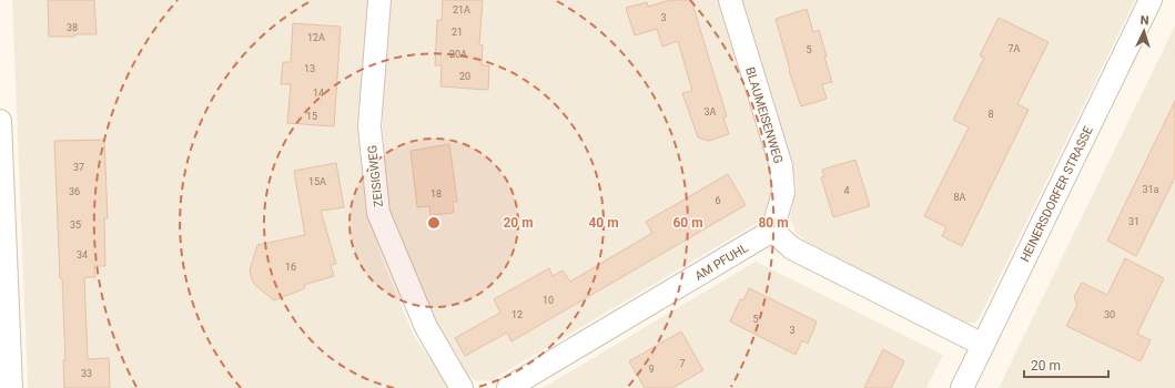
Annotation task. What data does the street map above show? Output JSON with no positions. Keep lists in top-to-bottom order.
{
  "streets": {
    "street": [
      "BLAUMEISENWEG",
      "ZEISIGWEG",
      "HEINERSDORFER STRASSE",
      "AM PFUHL"
    ]
  },
  "crossings": [
    ["BLAUMEISENWEG", "AM PFUHL"]
  ],
  "house_numbers": [
    "21A",
    "3",
    "38",
    "21",
    "12A",
    "7A",
    "5",
    "20A",
    "13",
    "20",
    "14",
    "3A",
    "8",
    "15",
    "37",
    "15A",
    "31a",
    "4",
    "36",
    "18",
    "8A",
    "6",
    "31",
    "35",
    "34",
    "16",
    "10",
    "12",
    "30",
    "5",
    "3",
    "7",
    "9",
    "33"
  ],
  "scale_bar": "20 m",
  "north": "top",
  "rings": [
    "20 m",
    "40 m",
    "60 m",
    "80 m"
  ]
}
